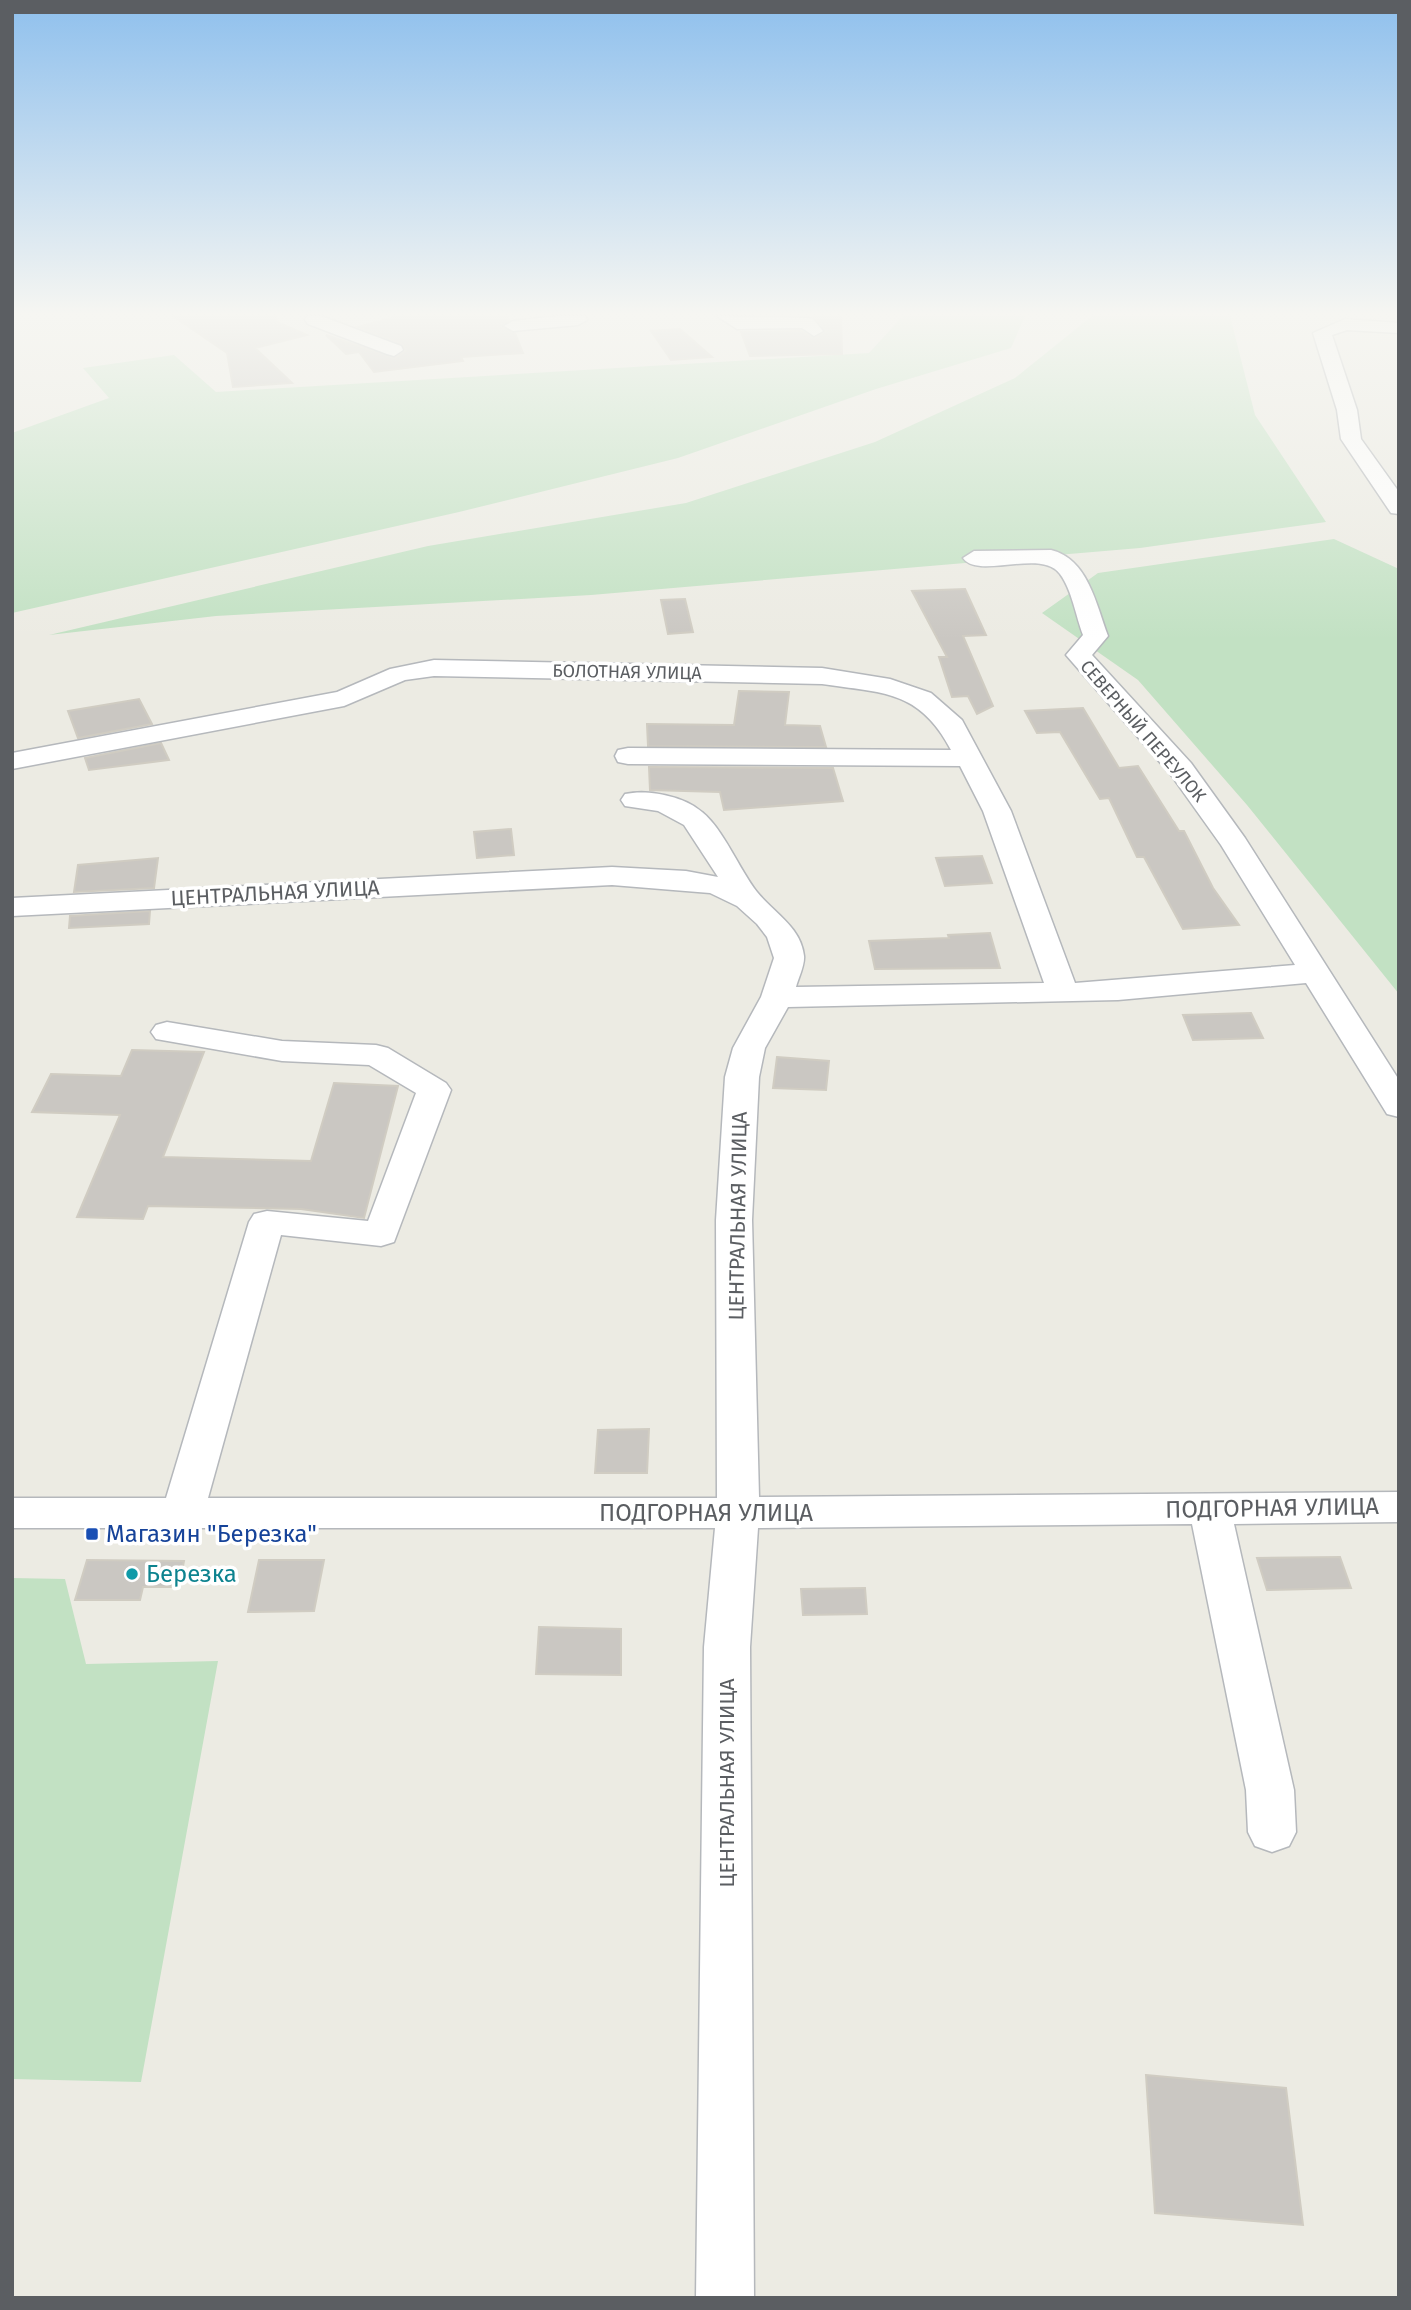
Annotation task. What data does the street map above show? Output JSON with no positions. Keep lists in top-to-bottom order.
{
  "streets": {
    "street": [
      "БОЛОТНАЯ УЛИЦА",
      "СЕВЕРНЫЙ ПЕРЕУЛОК",
      "ЦЕНТРАЛЬНАЯ УЛИЦА",
      "ПОДГОРНАЯ УЛИЦА"
    ]
  },
  "crossings": [
    ["ЦЕНТРАЛЬНАЯ УЛИЦА", "ПОДГОРНАЯ УЛИЦА"]
  ],
  "places": {
    "transit": ["Магазин \"Березка\""],
    "other": ["Березка"]
  }
}
